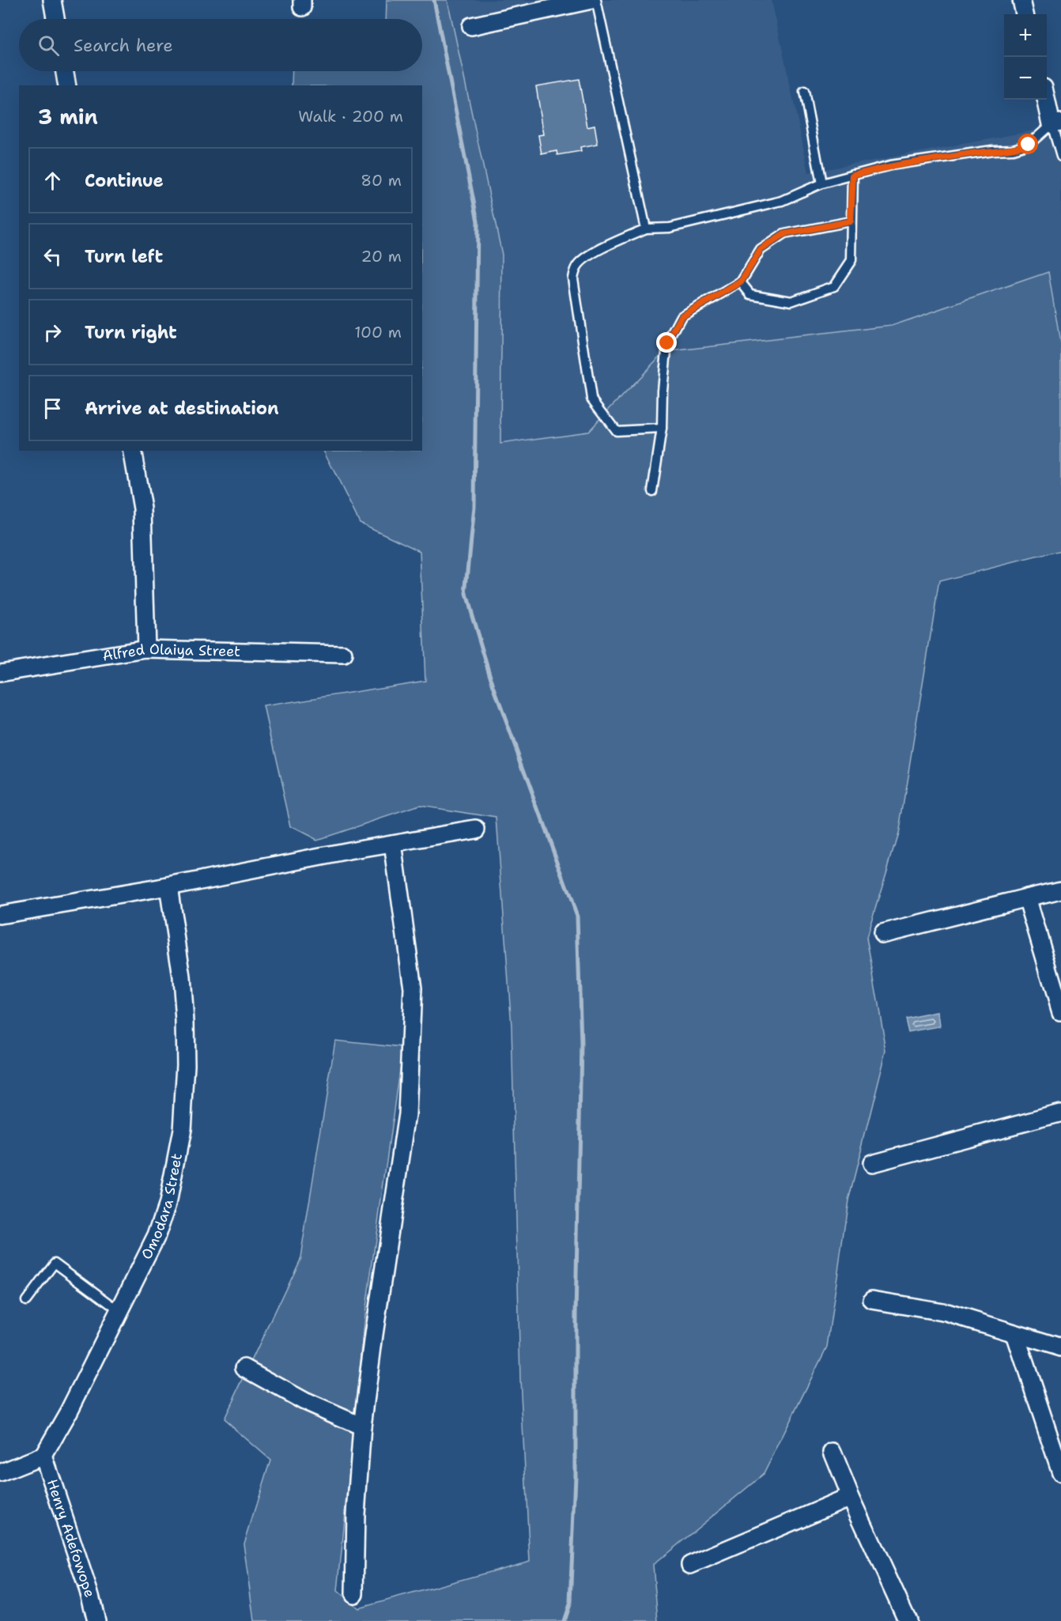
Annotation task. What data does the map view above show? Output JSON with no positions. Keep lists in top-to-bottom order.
{
  "streets": {
    "street": ["Alfred Olaiya Street", "Omodara Street", "Henry Adefowope"]
  },
  "crossings": [
    ["Omodara Street", "Henry Adefowope"]
  ],
  "page": {
    "map_buttons": ["+", "−"],
    "search": "Search here",
    "heading": ["3 min", "Walk · 200 m"],
    "list": [
      ["Continue", "80 m"],
      ["Turn left", "20 m"],
      ["Turn right", "100 m"],
      "Arrive at destination"
    ]
  }
}
